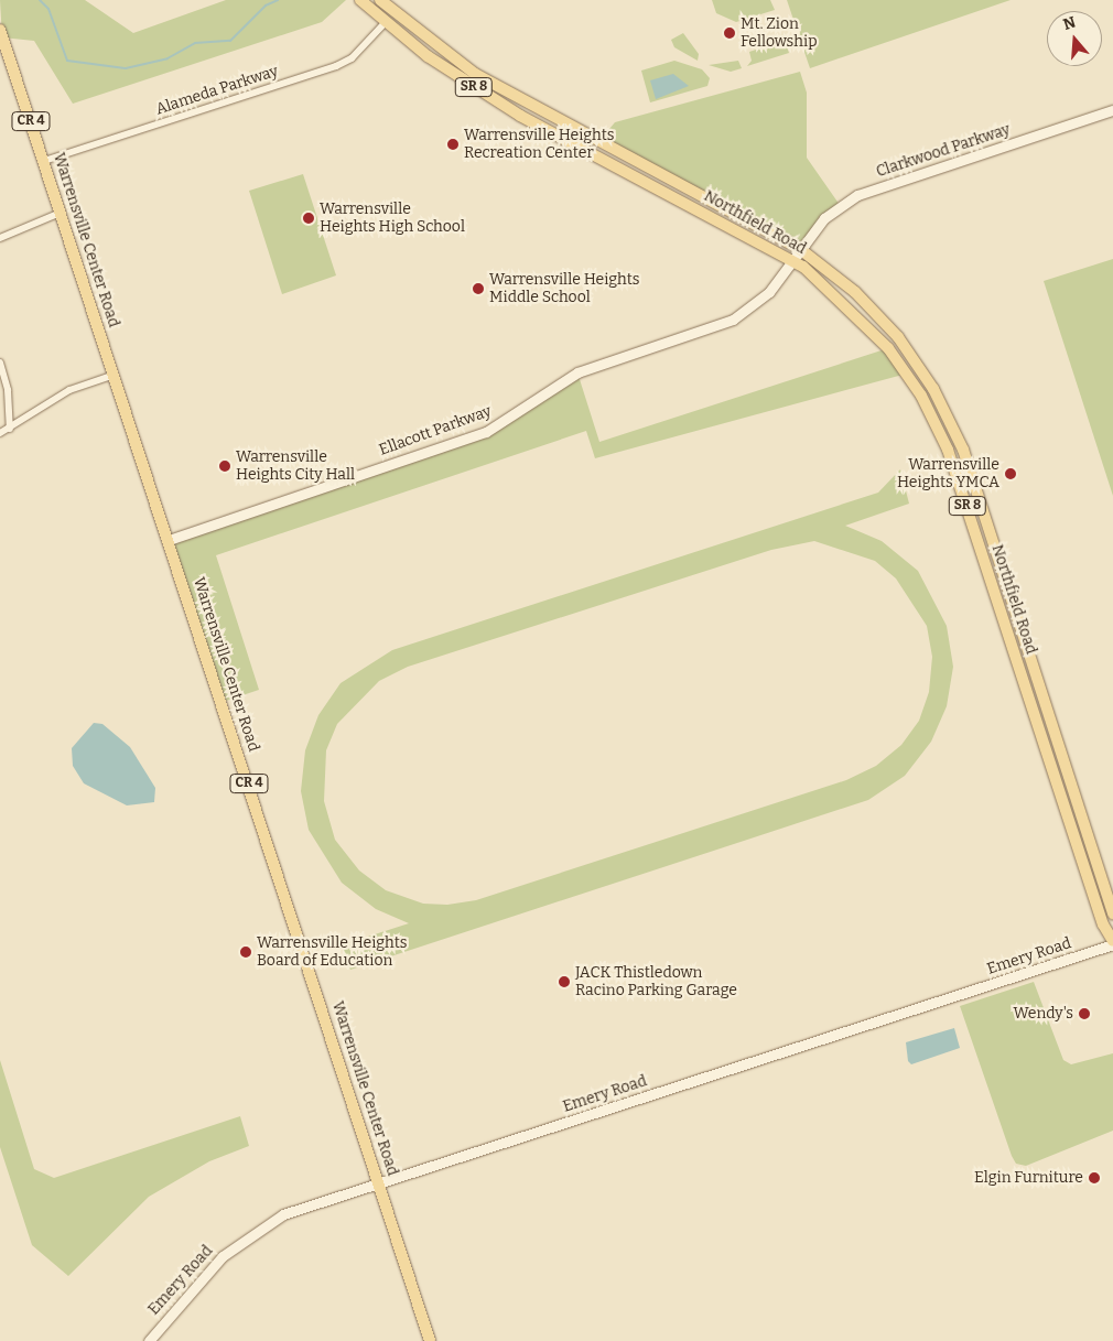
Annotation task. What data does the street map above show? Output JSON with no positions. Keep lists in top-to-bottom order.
{
  "streets": {
    "main road": [
      "SR 8",
      "CR 4",
      "Northfield Road",
      "Warrensville Center Road"
    ],
    "street": [
      "Alameda Parkway",
      "Clarkwood Parkway",
      "Ellacott Parkway",
      "Emery Road"
    ]
  },
  "crossings": [
    ["Alameda Parkway", "Northfield Road"],
    ["Alameda Parkway", "Warrensville Center Road"],
    ["Clarkwood Parkway", "Northfield Road"],
    ["Clarkwood Parkway", "Ellacott Parkway"],
    ["Northfield Road", "Ellacott Parkway"],
    ["Warrensville Center Road", "Ellacott Parkway"],
    ["Warrensville Center Road", "Emery Road"]
  ],
  "places": [
    "Mt. Zion Fellowship",
    "Warrensville Heights Recreation Center",
    "Warrensville Heights High School",
    "Warrensville Heights Middle School",
    "Warrensville Heights City Hall",
    "Warrensville Heights YMCA",
    "Warrensville Heights Board of Education",
    "JACK Thistledown Racino Parking Garage",
    "Wendy's",
    "Elgin Furniture"
  ],
  "north": "top"
}
